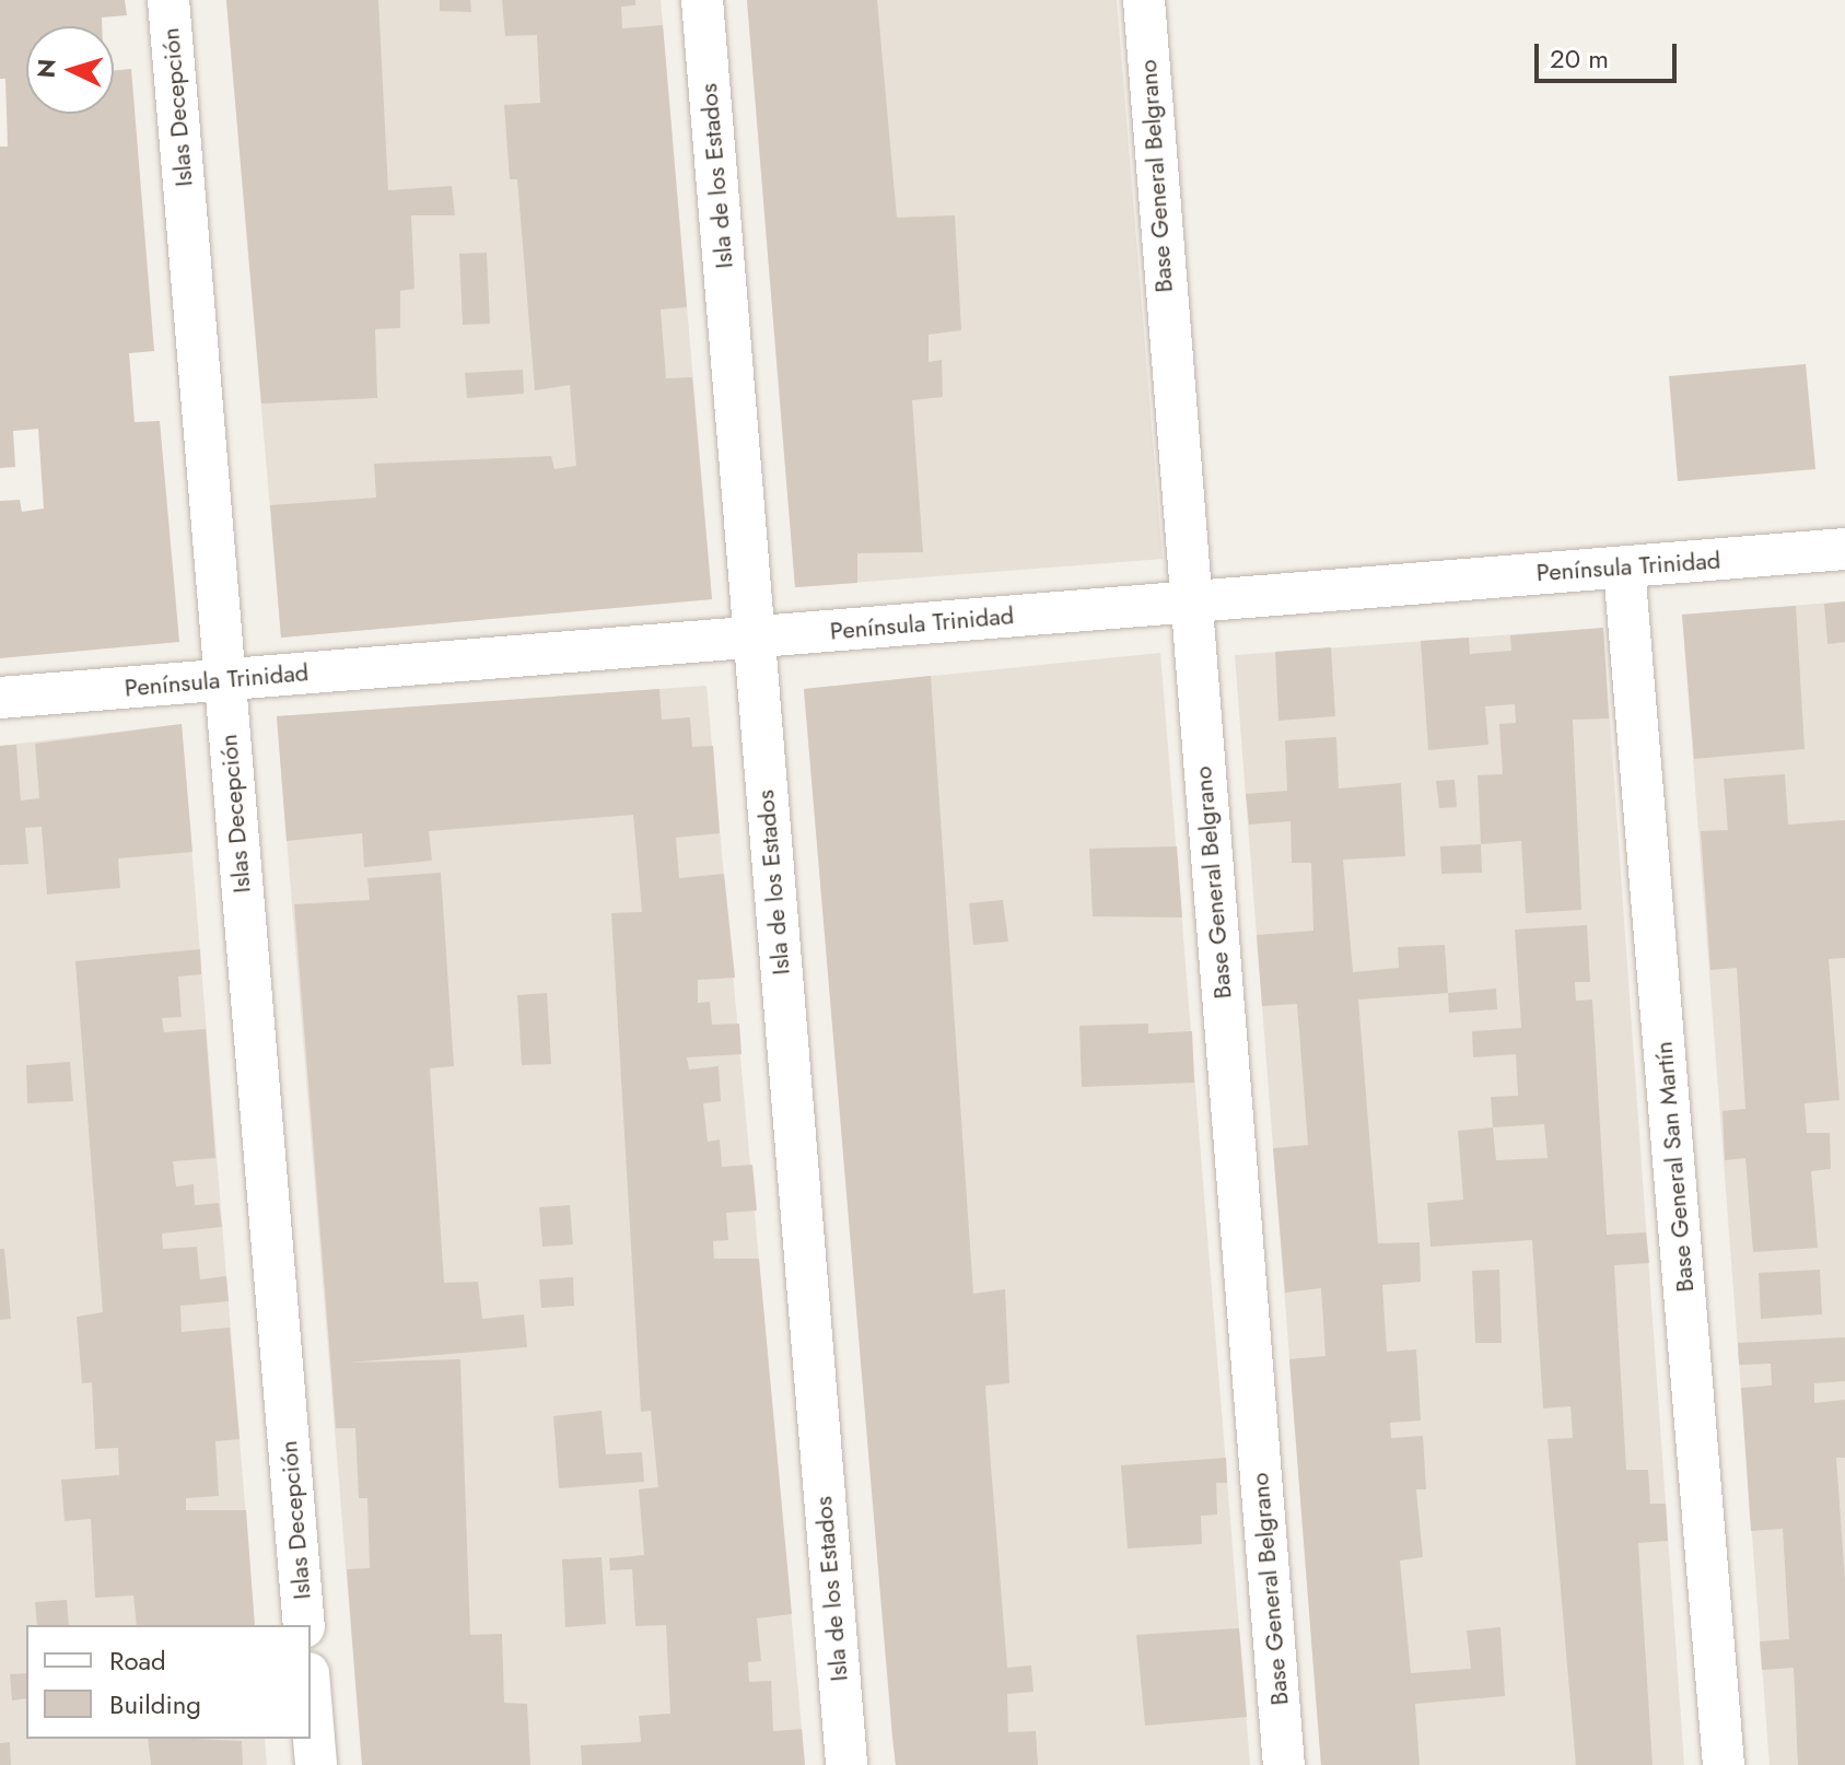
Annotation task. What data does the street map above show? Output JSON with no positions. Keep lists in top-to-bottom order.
{
  "streets": {
    "street": [
      "Islas Decepción",
      "Isla de los Estados",
      "Base General Belgrano",
      "Península Trinidad",
      "Base General San Martín"
    ]
  },
  "crossings": [
    ["Islas Decepción", "Península Trinidad"],
    ["Isla de los Estados", "Península Trinidad"],
    ["Base General Belgrano", "Península Trinidad"],
    ["Península Trinidad", "Base General San Martín"]
  ],
  "legend": ["Road", "Building"],
  "scale_bar": "20 m",
  "north": "left"
}
